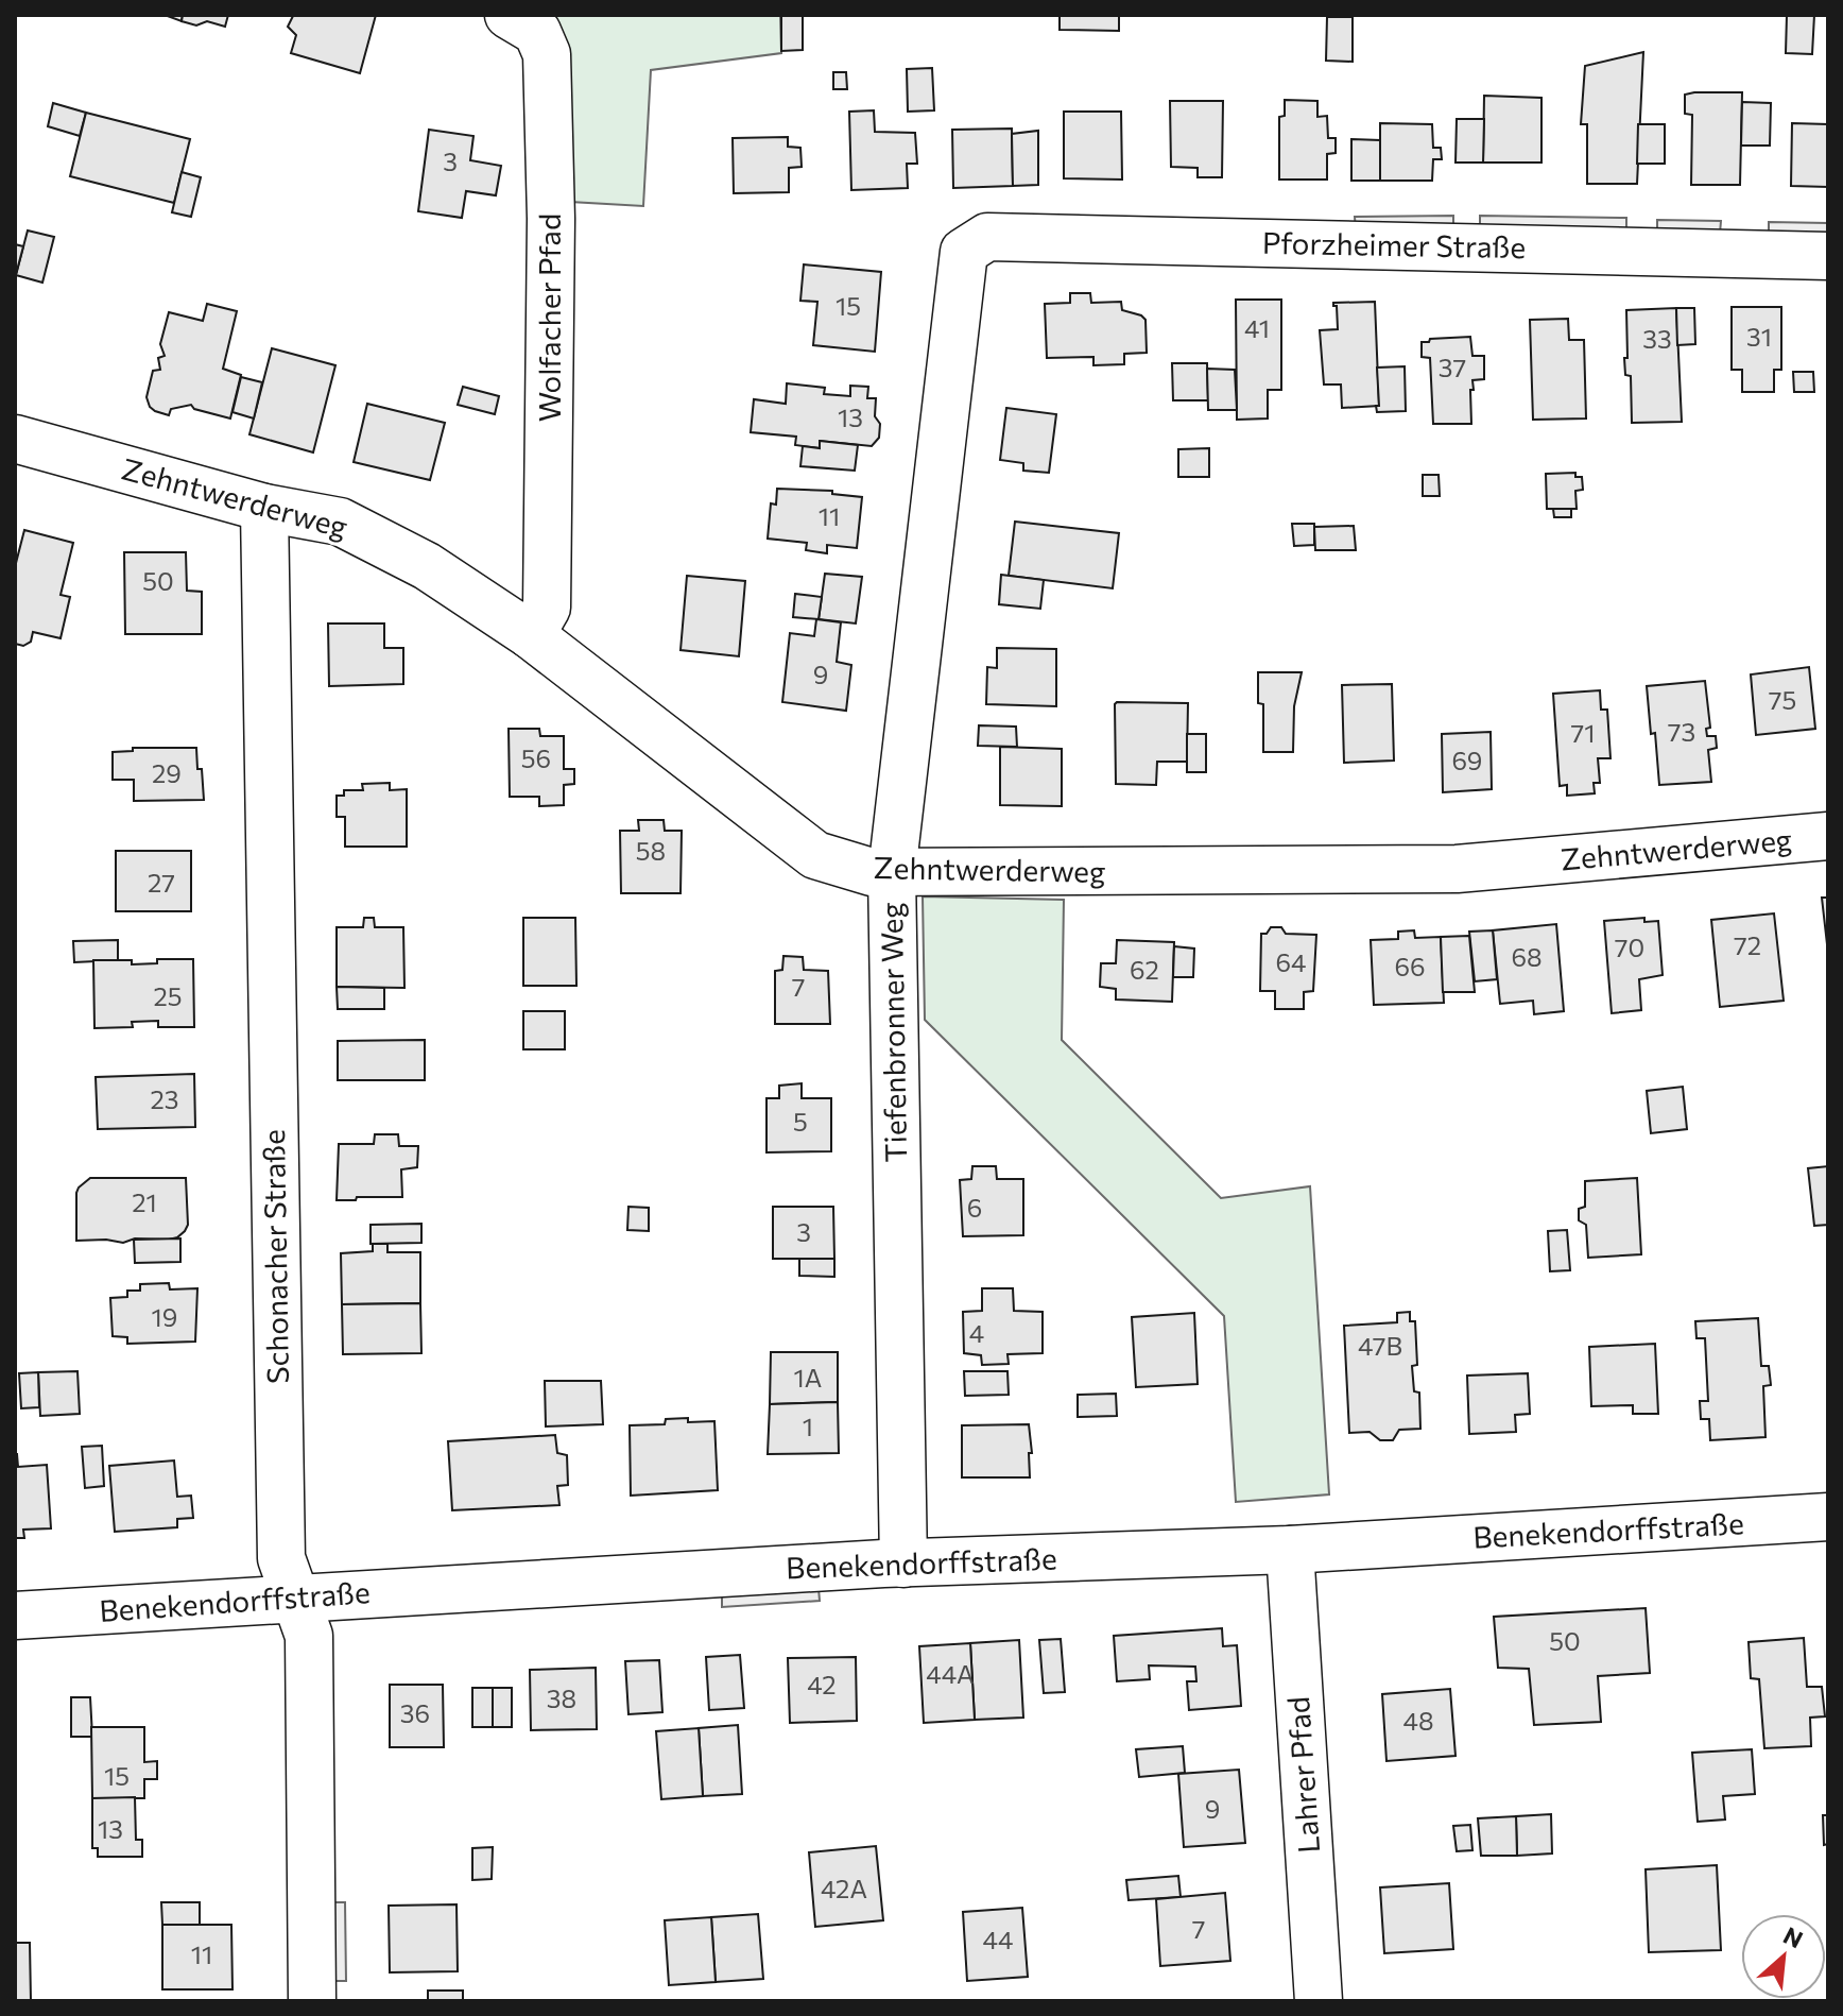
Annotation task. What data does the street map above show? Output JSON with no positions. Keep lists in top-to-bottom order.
{
  "streets": {
    "street": [
      "Pforzheimer Straße",
      "Wolfacher Pfad",
      "Zehntwerderweg",
      "Tiefenbronner Weg",
      "Schonacher Straße",
      "Benekendorffstraße",
      "Lahrer Pfad"
    ]
  },
  "crossings": [
    ["Pforzheimer Straße", "Tiefenbronner Weg"],
    ["Wolfacher Pfad", "Zehntwerderweg"],
    ["Zehntwerderweg", "Tiefenbronner Weg"],
    ["Zehntwerderweg", "Schonacher Straße"],
    ["Tiefenbronner Weg", "Benekendorffstraße"],
    ["Schonacher Straße", "Benekendorffstraße"],
    ["Benekendorffstraße", "Lahrer Pfad"]
  ],
  "house_numbers": [
    "3",
    "15",
    "41",
    "31",
    "33",
    "37",
    "13",
    "11",
    "50",
    "9",
    "75",
    "73",
    "71",
    "56",
    "69",
    "29",
    "58",
    "27",
    "72",
    "70",
    "68",
    "64",
    "66",
    "62",
    "7",
    "25",
    "23",
    "5",
    "21",
    "6",
    "3",
    "19",
    "4",
    "47B",
    "1A",
    "1",
    "50",
    "44A",
    "42",
    "38",
    "36",
    "48",
    "15",
    "9",
    "13",
    "42A",
    "7",
    "44",
    "11"
  ],
  "north": "top right"
}
